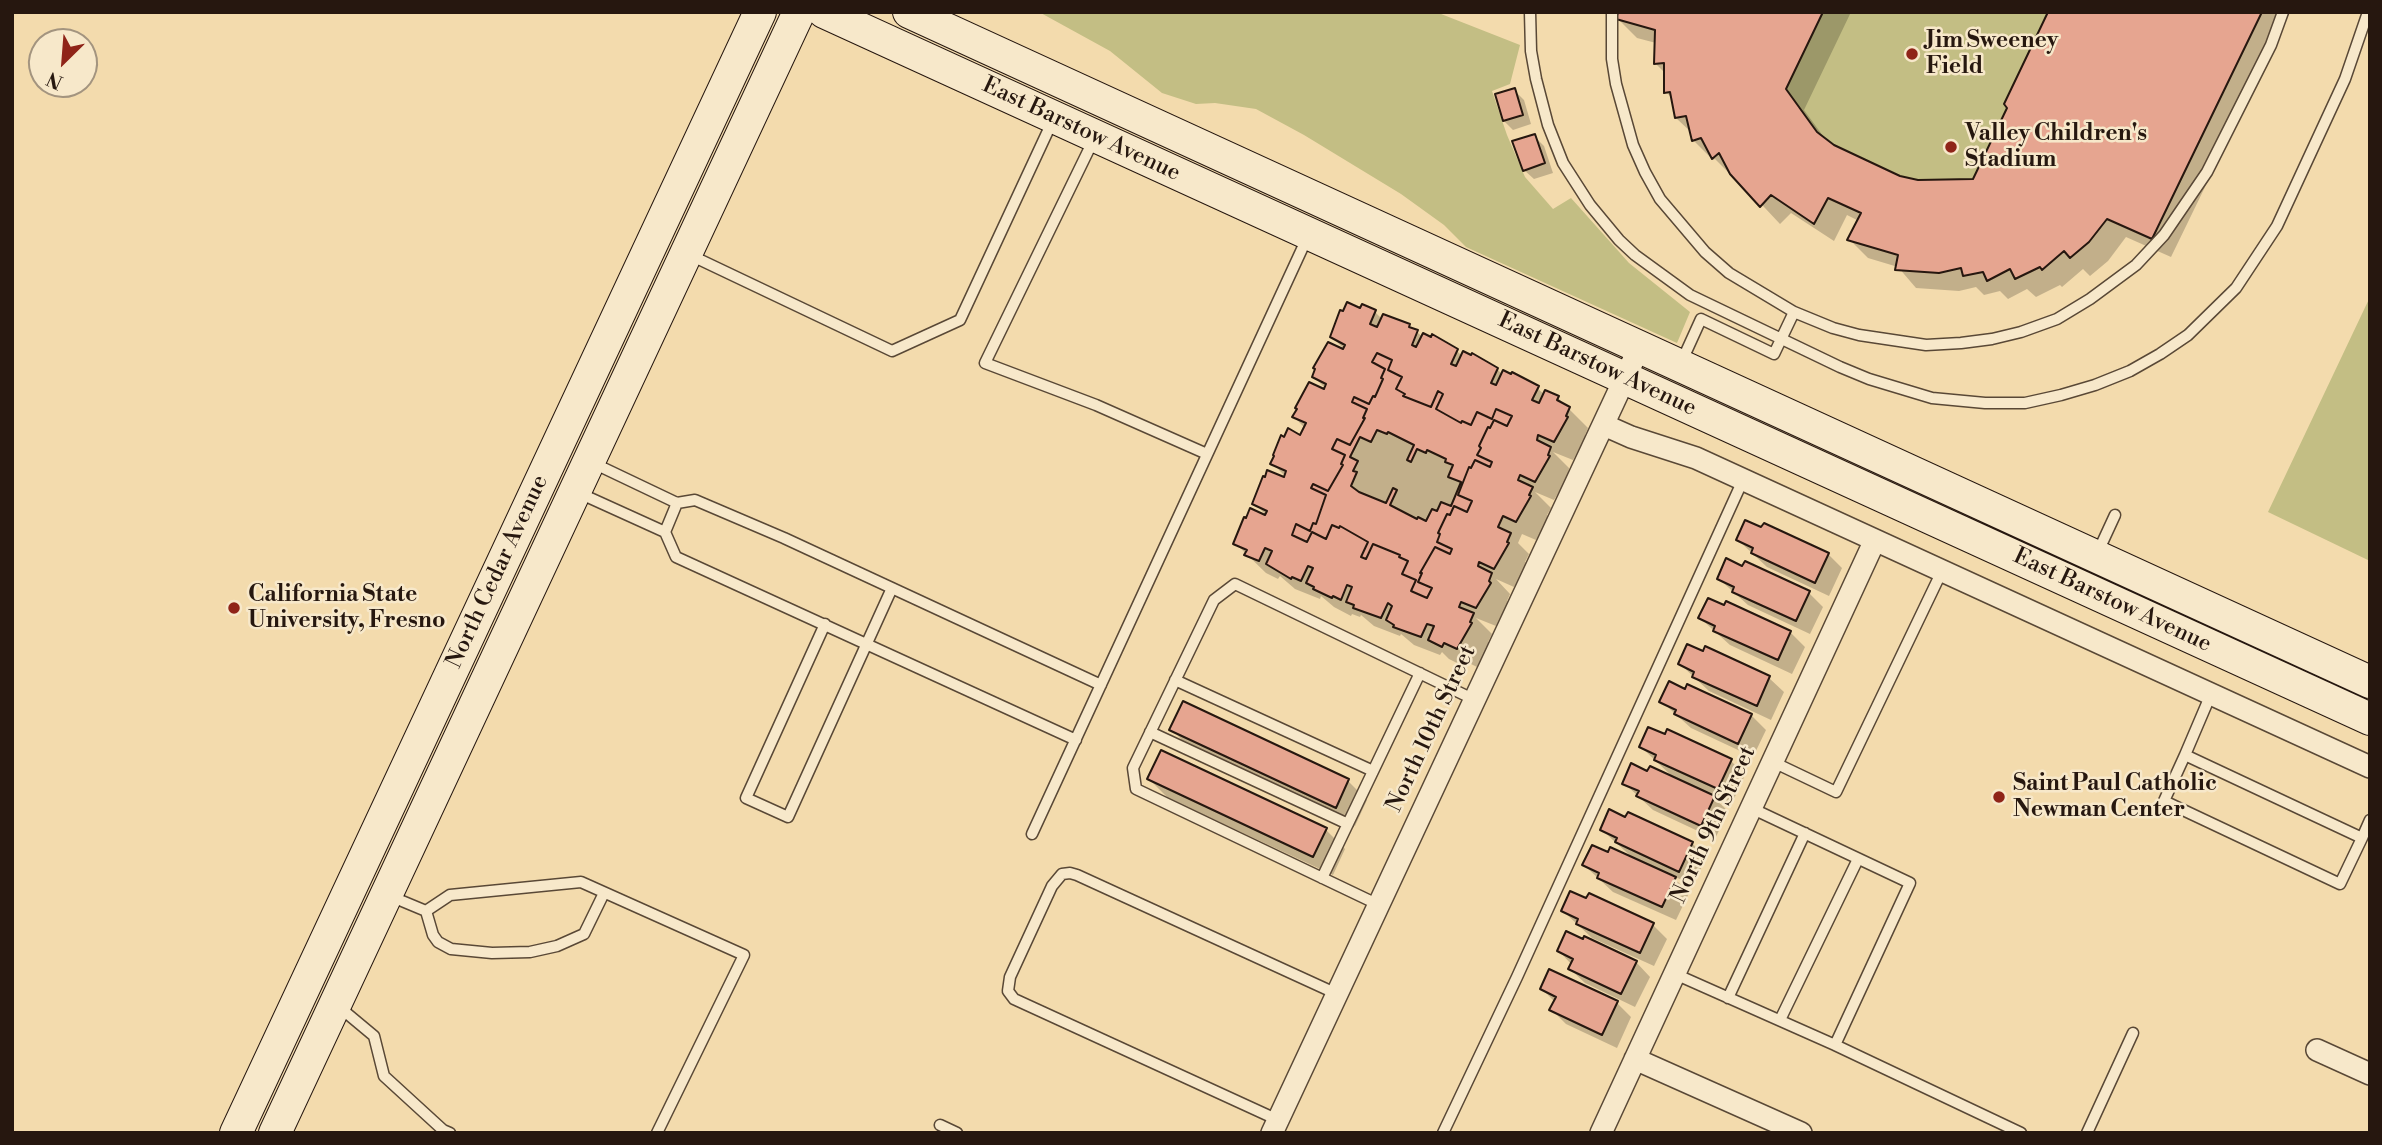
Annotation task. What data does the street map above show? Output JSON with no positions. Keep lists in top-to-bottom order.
{
  "streets": {
    "main road": ["East Barstow Avenue", "North Cedar Avenue"],
    "street": ["North 10th Street", "North 9th Street"]
  },
  "crossings": [
    ["East Barstow Avenue", "North 10th Street"]
  ],
  "places": [
    "Jim Sweeney Field",
    "Valley Children's Stadium",
    "California State University, Fresno",
    "Saint Paul Catholic Newman Center"
  ],
  "north": "bottom left"
}
